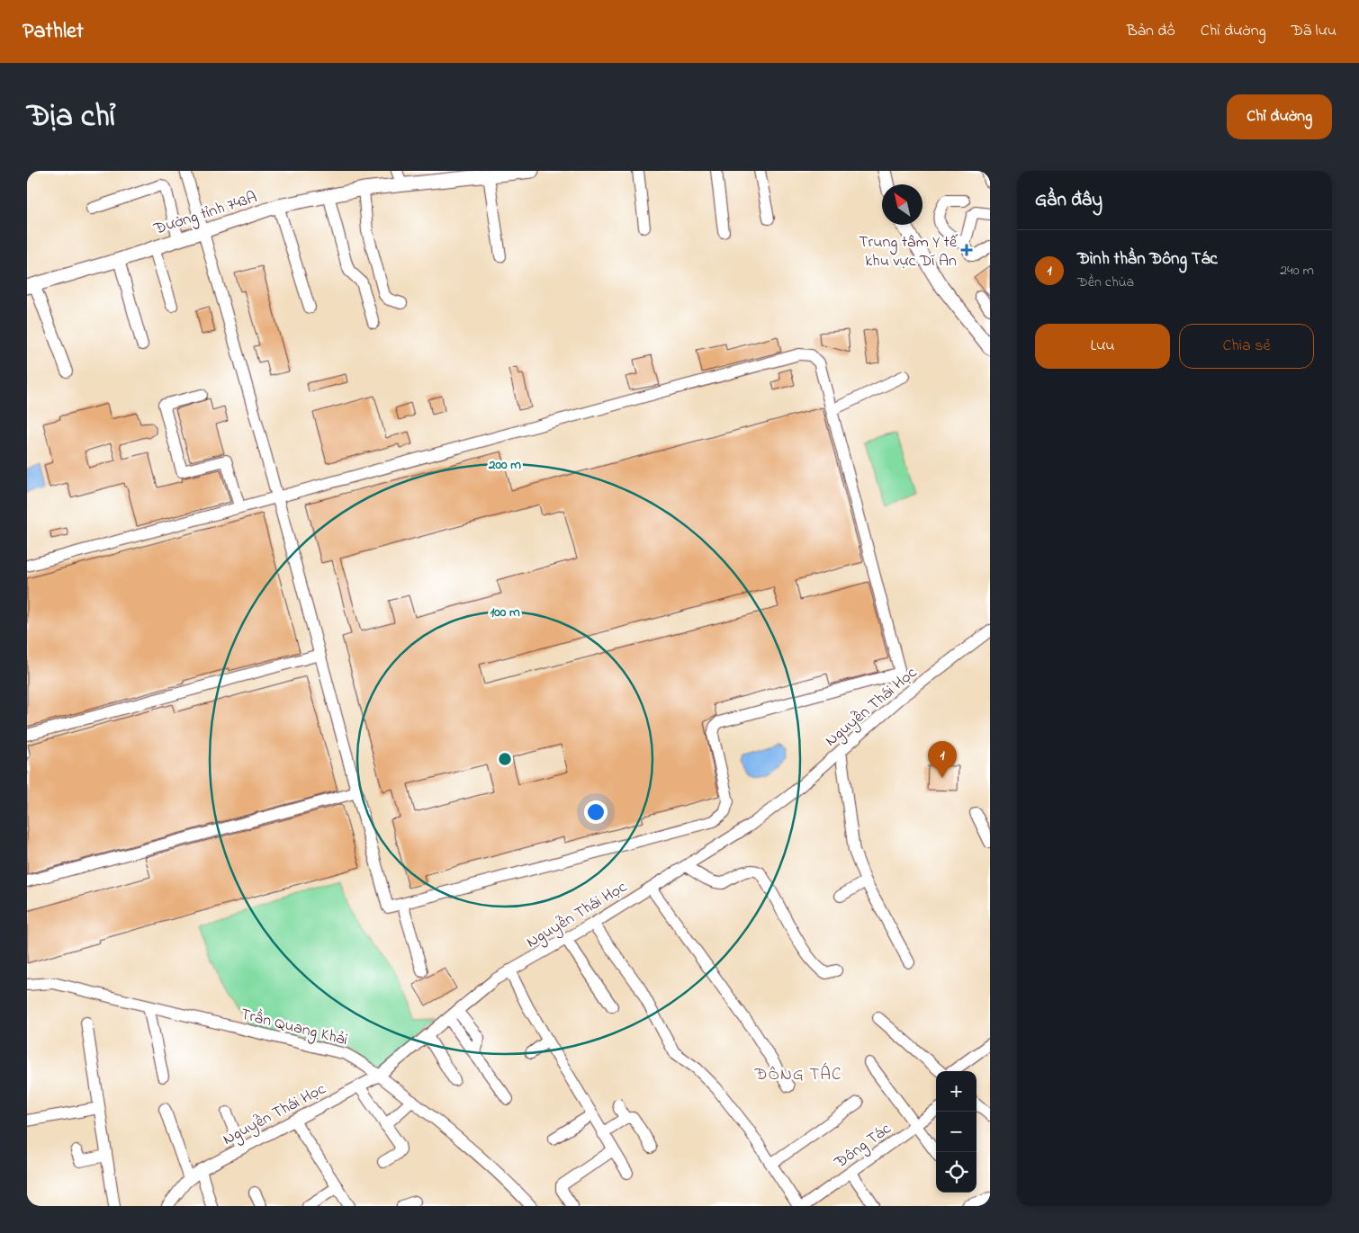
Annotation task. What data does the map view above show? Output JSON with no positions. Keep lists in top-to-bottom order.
{
  "streets": {
    "main road": ["Đường tỉnh 743A"],
    "street": ["Nguyễn Thái Học", "Trần Quang Khải", "Đông Tác"]
  },
  "crossings": [
    ["Nguyễn Thái Học", "Trần Quang Khải"]
  ],
  "districts": ["ĐÔNG TÁC"],
  "places": {
    "health": ["Trung tâm Y tế khu vực Dĩ An"]
  },
  "north": "top left",
  "page": {
    "header": "Pathlet",
    "nav": ["Bản đồ", "Chỉ đường", "Đã lưu"],
    "title": "Địa chỉ",
    "buttons": [
      "Chỉ đường",
      ["Lưu", "Chia sẻ"]
    ],
    "heading": "Gần đây",
    "list": [
      {
        "mark": "1",
        "name": "Đình thần Đông Tác",
        "note": "Đền chùa",
        "value": "240 m"
      }
    ],
    "pins": "1",
    "map_buttons": ["+", "−"]
  },
  "rings": ["200 m", "100 m"]
}
